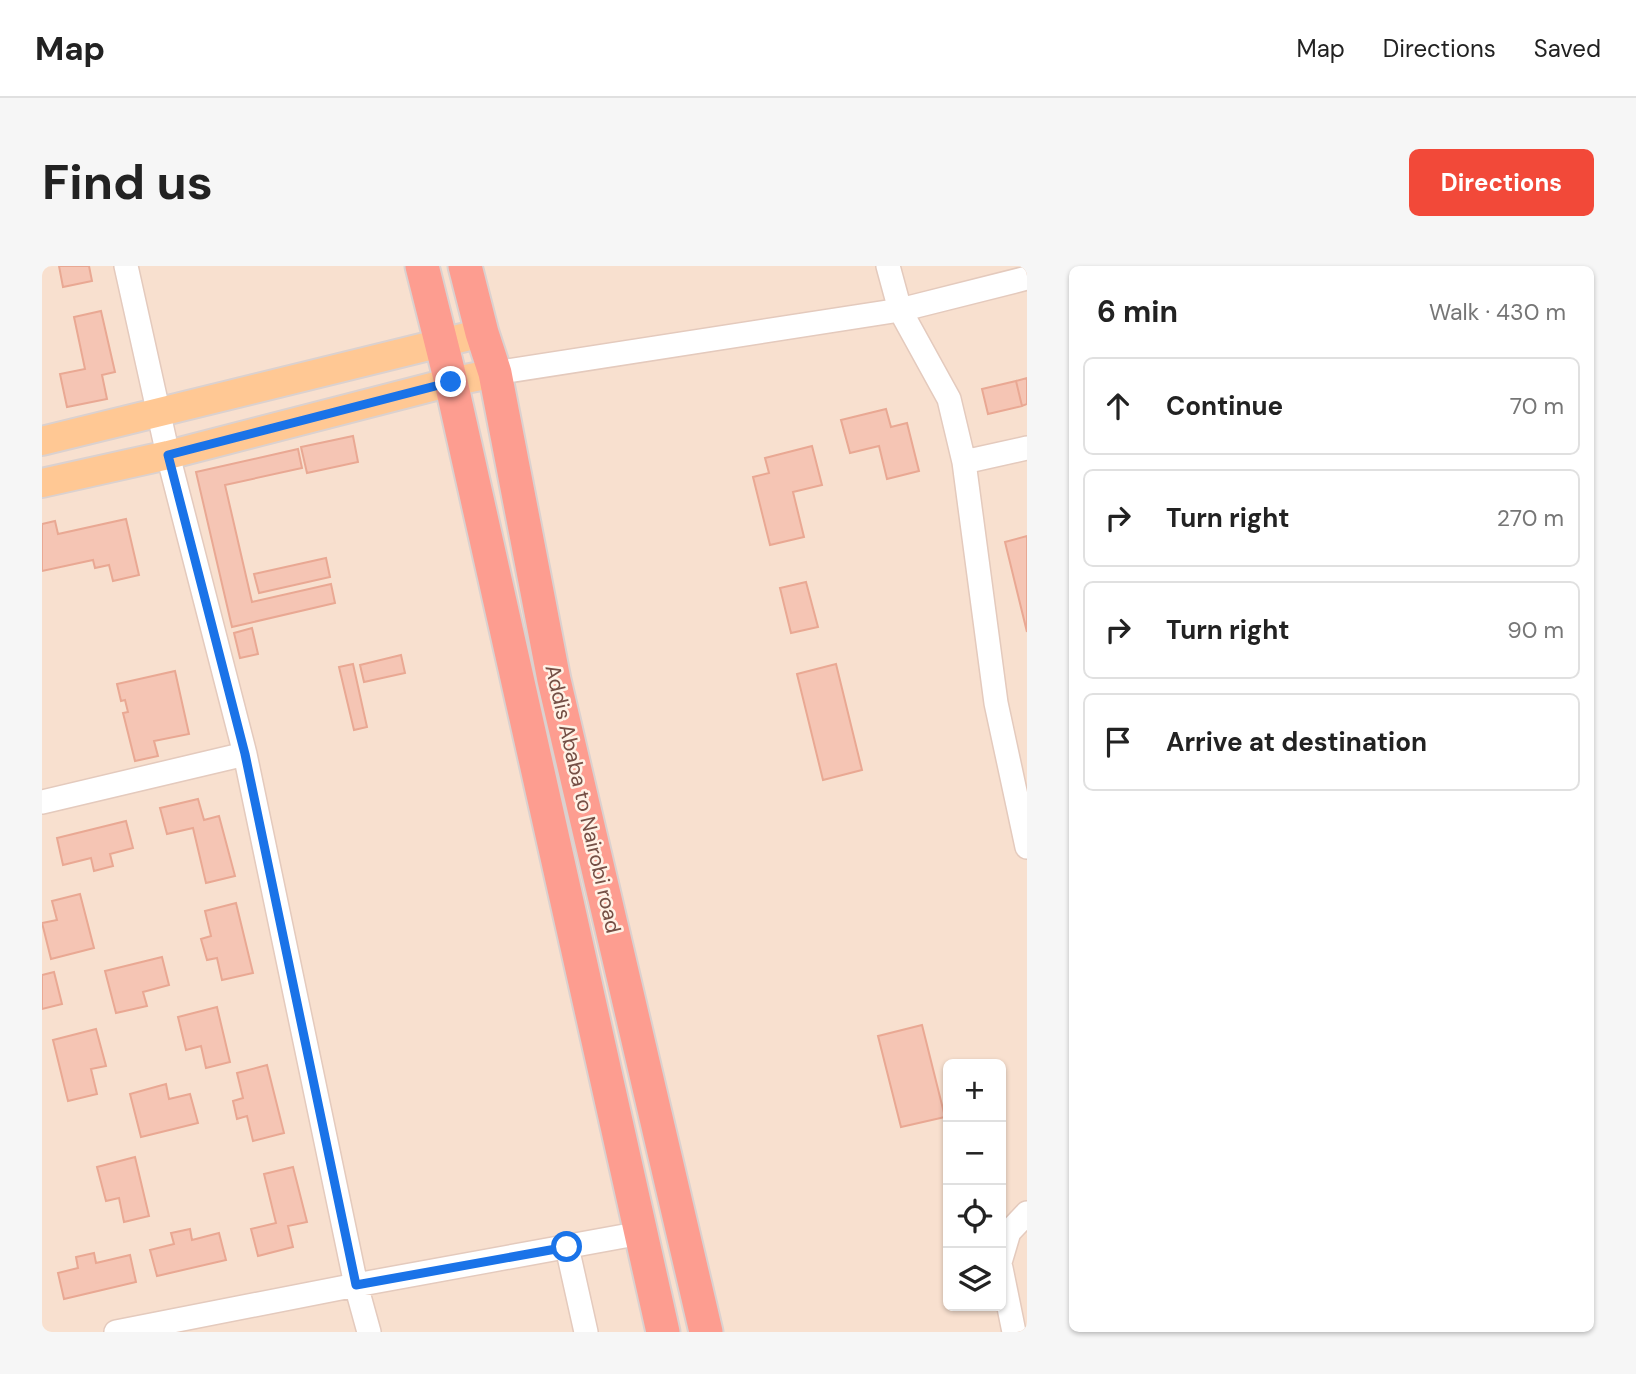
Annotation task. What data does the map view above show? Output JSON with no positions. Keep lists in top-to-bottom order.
{
  "streets": {
    "highway": ["Addis Ababa to Nairobi road"]
  },
  "page": {
    "header": "Map",
    "nav": ["Map", "Directions", "Saved"],
    "buttons": "Directions",
    "title": "Find us",
    "heading": ["6 min", "Walk · 430 m"],
    "list": [
      ["Continue", "70 m"],
      ["Turn right", "270 m"],
      ["Turn right", "90 m"],
      "Arrive at destination"
    ],
    "map_buttons": ["+", "−"]
  }
}
